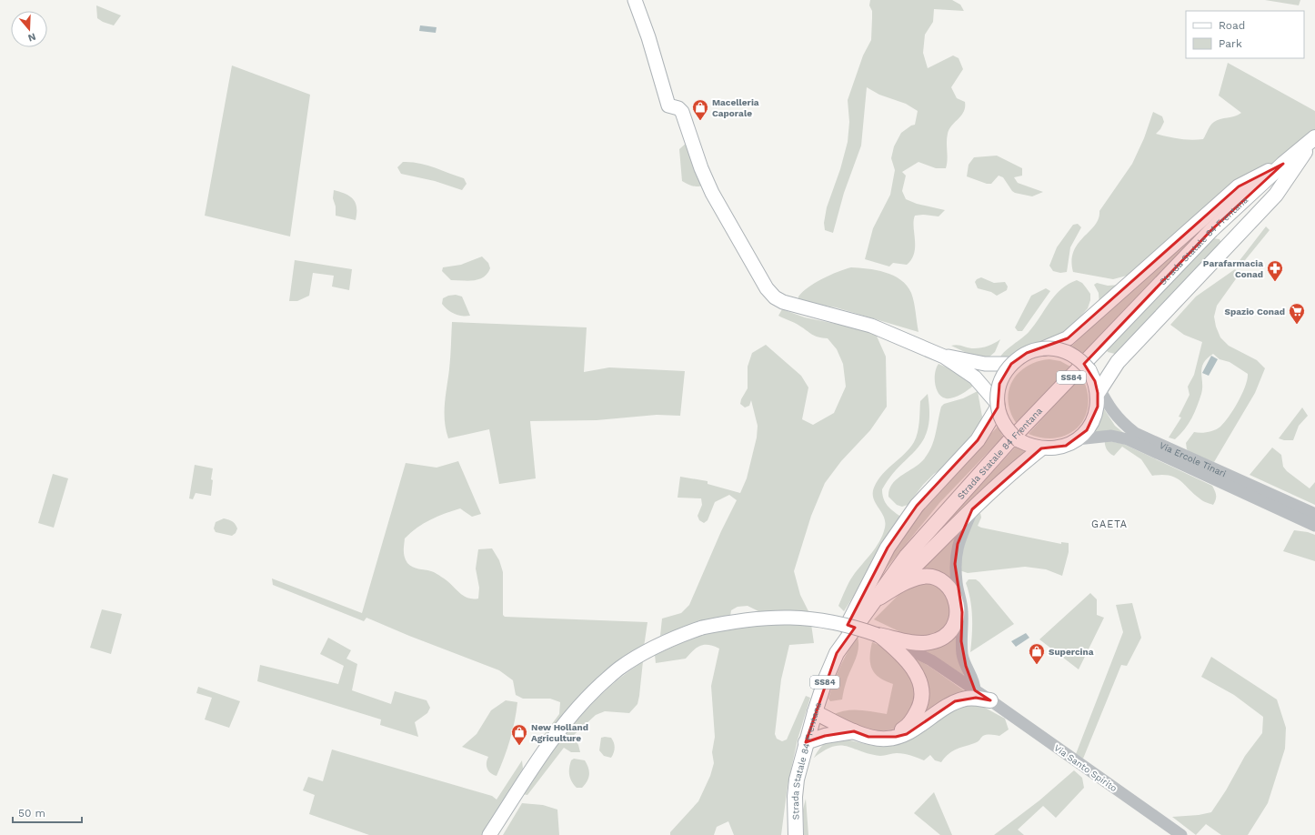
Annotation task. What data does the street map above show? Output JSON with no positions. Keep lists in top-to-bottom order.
{
  "streets": {
    "main road": ["Strada Statale 84 Frentana", "SS84", "Via Ercole Tinari"],
    "street": ["Via Santo Spirito"]
  },
  "districts": ["GAETA"],
  "places": {
    "shop": ["Macelleria Caporale", "Supercina", "New Holland Agriculture"],
    "pharmacy": ["Parafarmacia Conad"],
    "supermarket": ["Spazio Conad"]
  },
  "legend": ["Road", "Park"],
  "scale_bar": "50 m",
  "north": "bottom"
}
